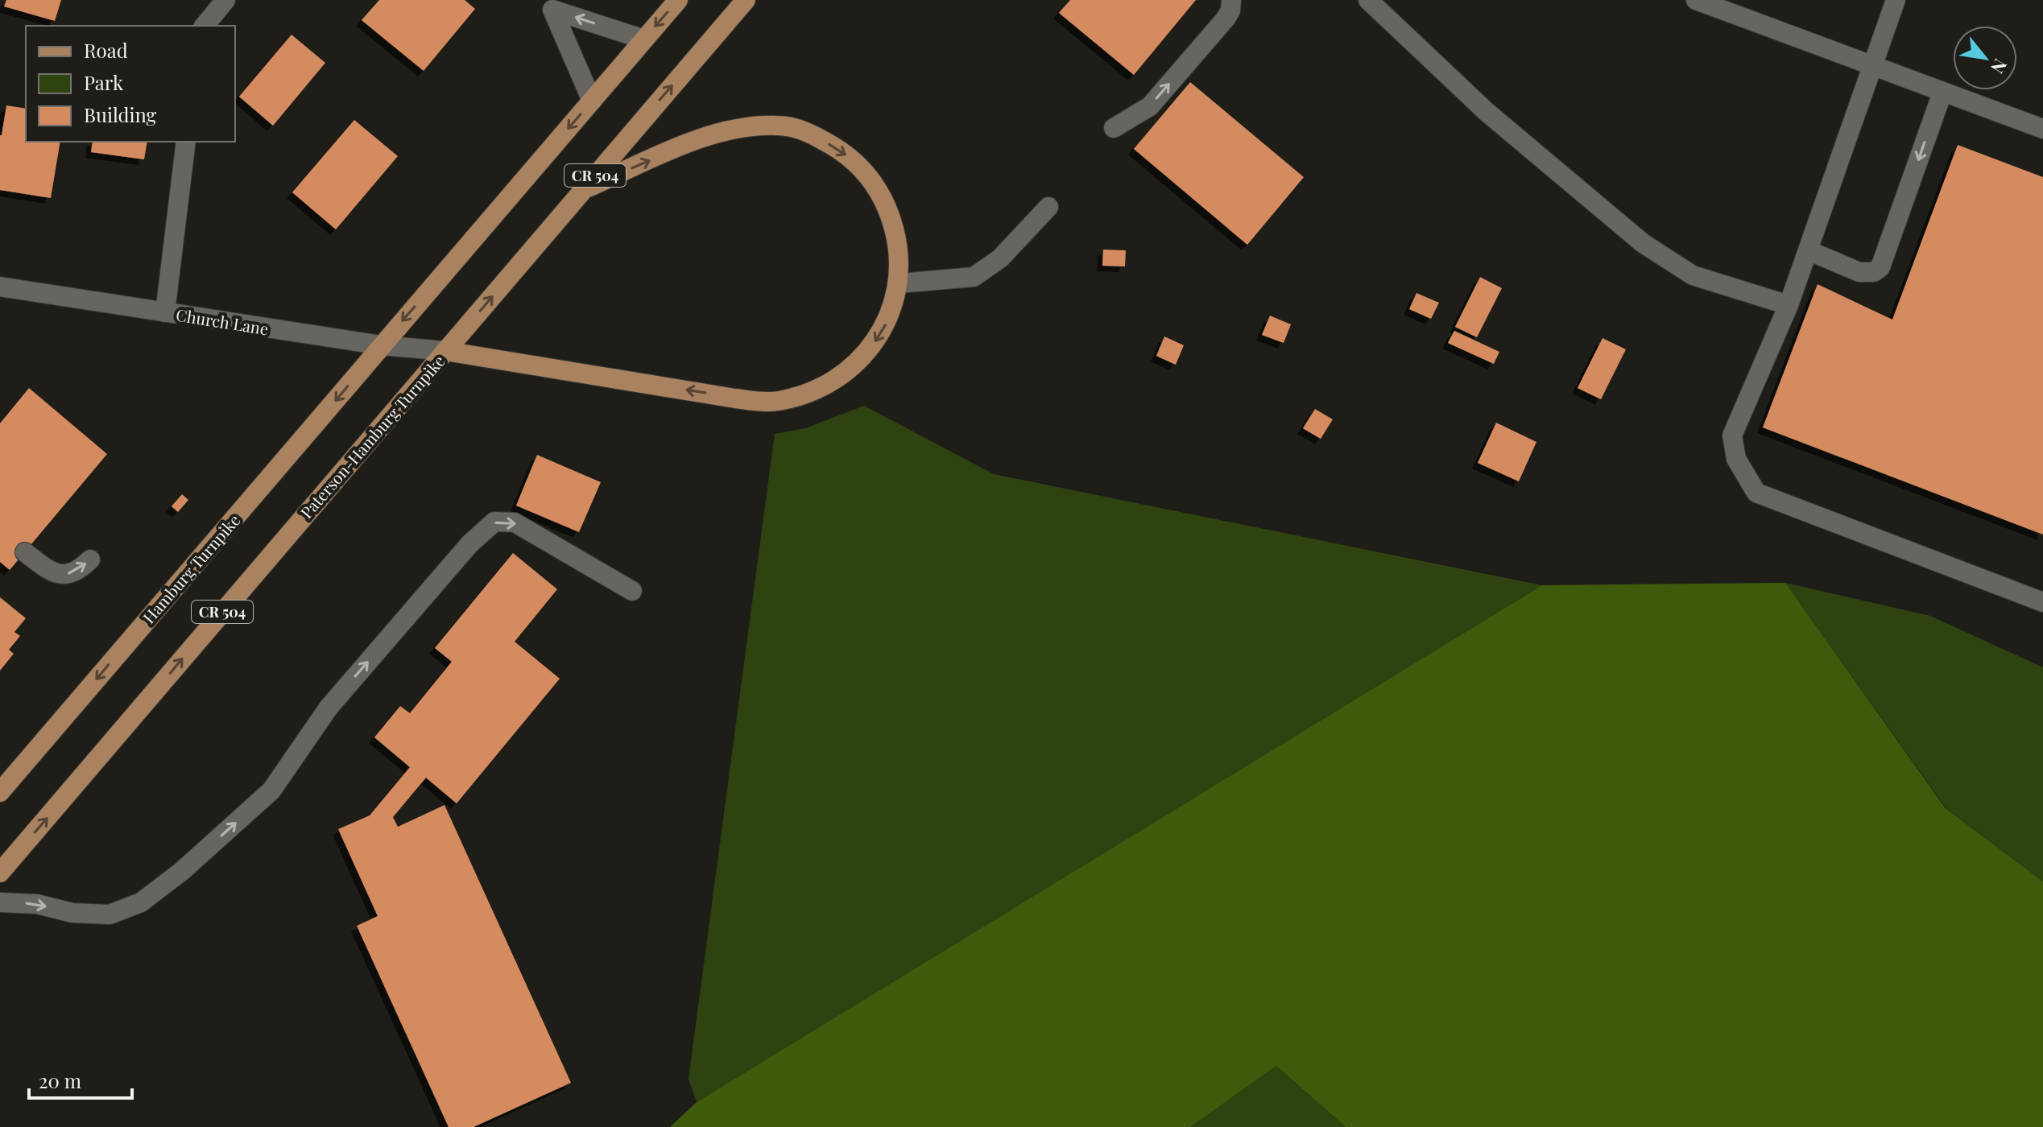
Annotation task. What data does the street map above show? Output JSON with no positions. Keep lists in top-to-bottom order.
{
  "streets": {
    "main road": ["CR 504", "Paterson-Hamburg Turnpike", "Hamburg Turnpike"],
    "street": ["Church Lane"]
  },
  "crossings": [
    ["CR 504", "Church Lane"],
    ["CR 504", "Hamburg Turnpike"],
    ["Church Lane", "Paterson-Hamburg Turnpike"],
    ["Church Lane", "Hamburg Turnpike"]
  ],
  "one_way": ["Hamburg Turnpike"],
  "legend": ["Road", "Park", "Building"],
  "scale_bar": "20 m",
  "north": "bottom right"
}
